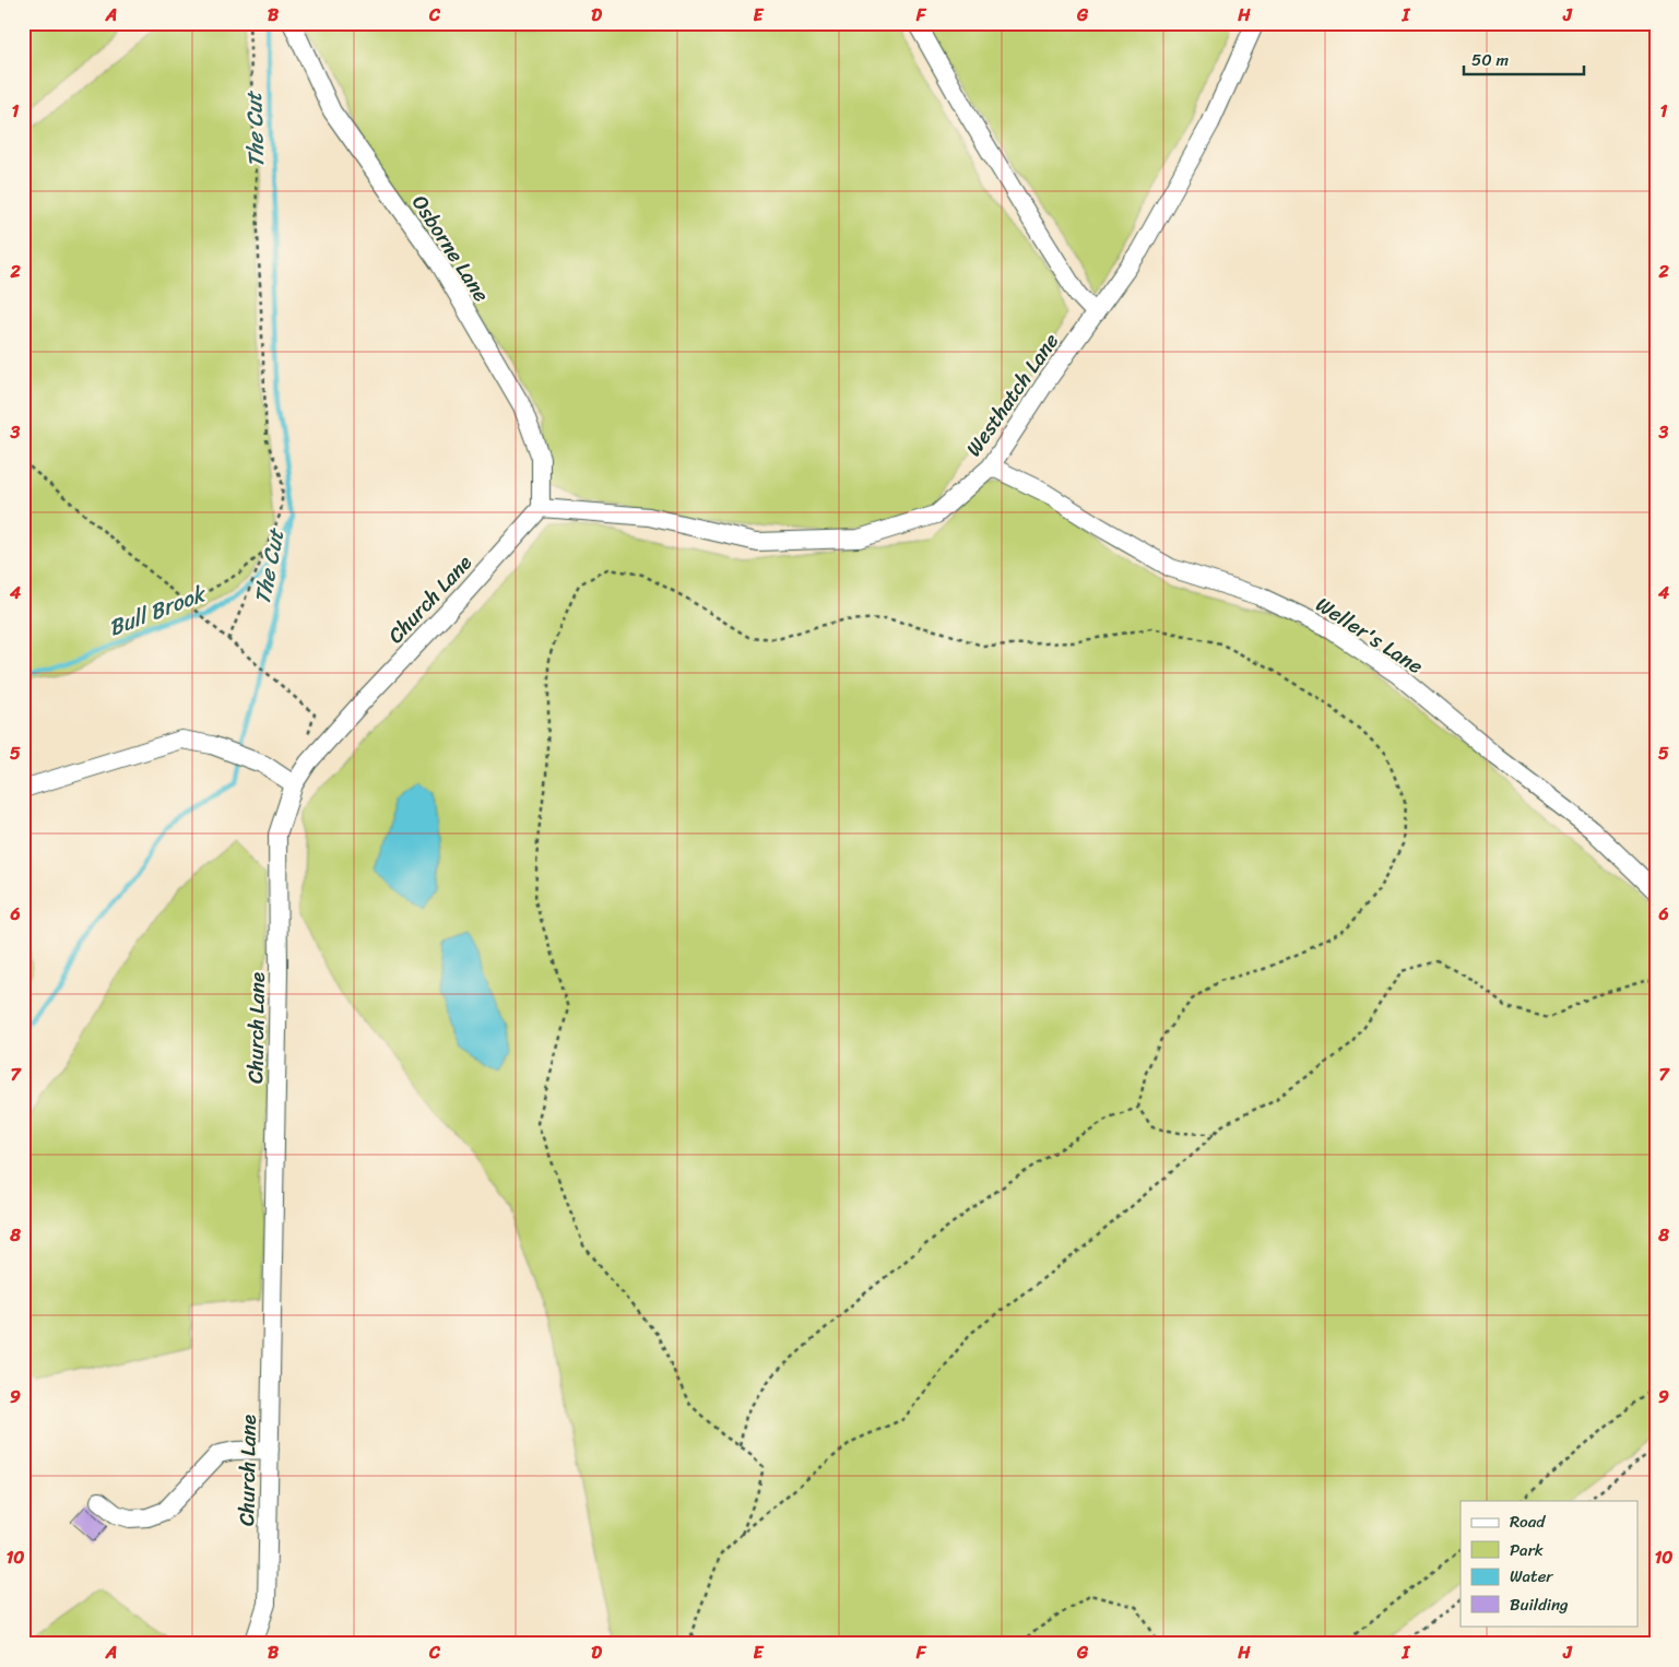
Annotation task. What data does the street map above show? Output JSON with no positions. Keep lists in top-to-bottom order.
{
  "streets": {
    "street": [
      "Osborne Lane",
      "Westhatch Lane",
      "Church Lane",
      "Weller's Lane"
    ]
  },
  "crossings": [
    ["Osborne Lane", "Westhatch Lane"],
    ["Osborne Lane", "Church Lane"],
    ["Westhatch Lane", "Church Lane"],
    ["Westhatch Lane", "Weller's Lane"]
  ],
  "water": ["The Cut", "Bull Brook"],
  "legend": [
    "Road",
    "Park",
    "Water",
    "Building"
  ],
  "scale_bar": "50 m",
  "grid": {
    "columns": [
      "A",
      "B",
      "C",
      "D",
      "E",
      "F",
      "G",
      "H",
      "I",
      "J"
    ],
    "rows": [
      "1",
      "2",
      "3",
      "4",
      "5",
      "6",
      "7",
      "8",
      "9",
      "10"
    ]
  }
}
